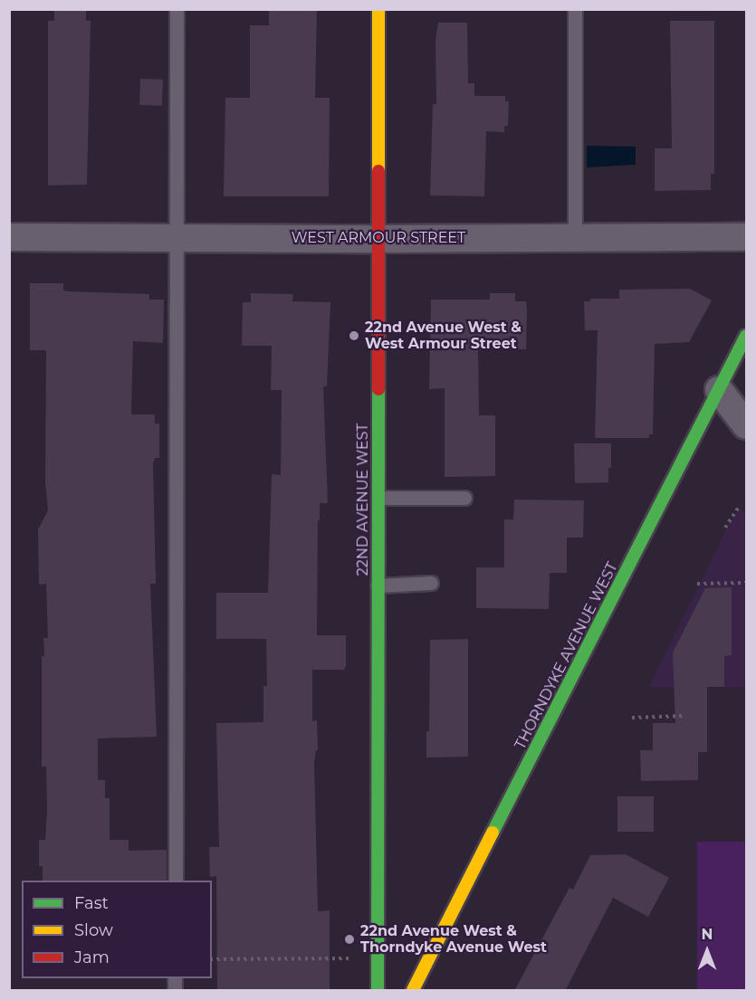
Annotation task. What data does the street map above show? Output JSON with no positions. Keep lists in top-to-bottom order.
{
  "streets": {
    "street": ["WEST ARMOUR STREET", "22ND AVENUE WEST", "THORNDYKE AVENUE WEST"]
  },
  "crossings": [
    ["WEST ARMOUR STREET", "22ND AVENUE WEST"]
  ],
  "places": ["22nd Avenue West & West Armour Street", "22nd Avenue West & Thorndyke Avenue West"],
  "legend": ["Fast", "Slow", "Jam"],
  "north": "top"
}
